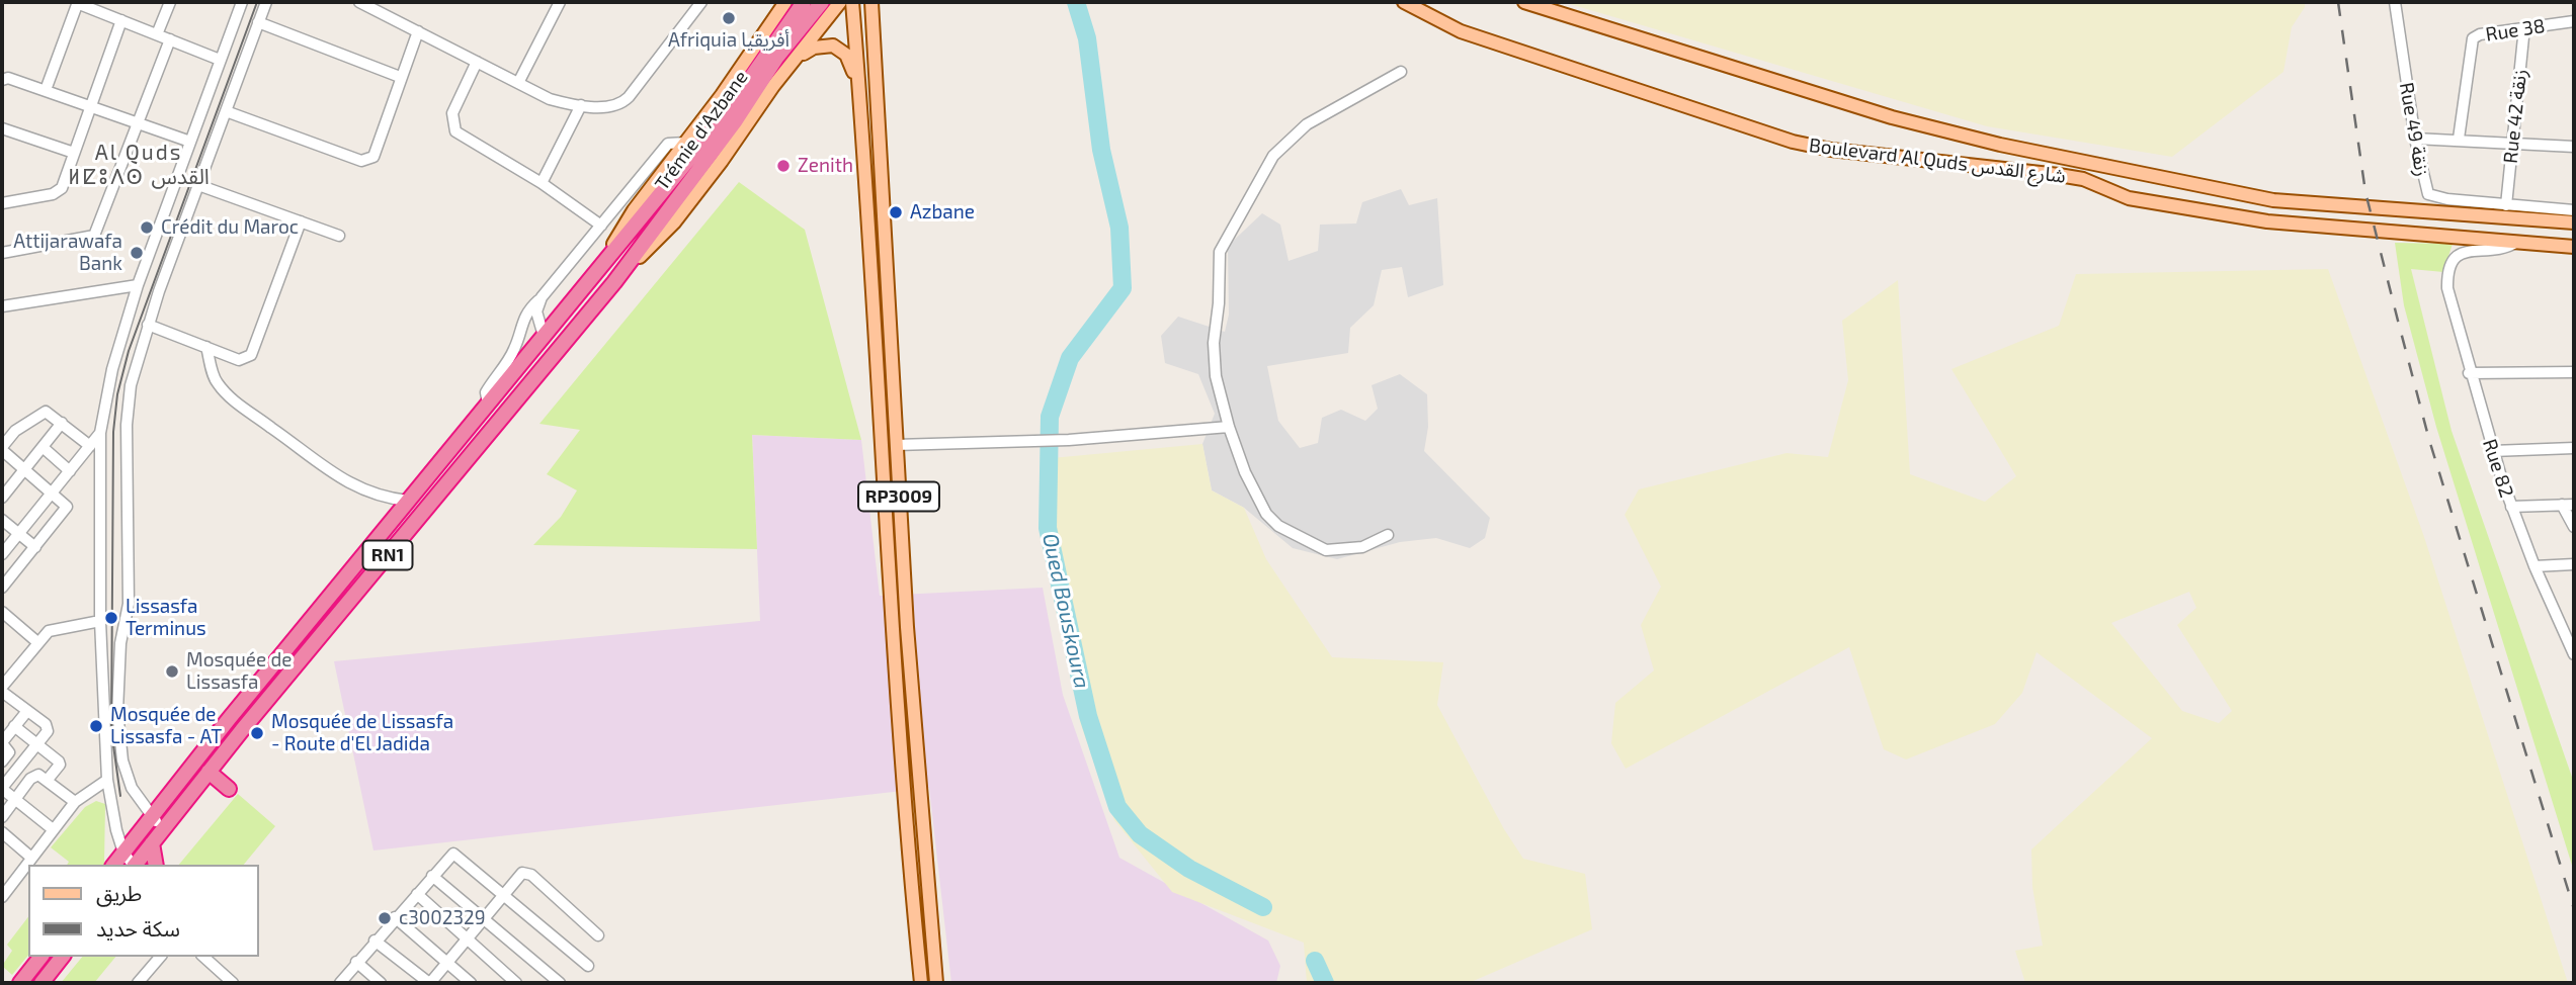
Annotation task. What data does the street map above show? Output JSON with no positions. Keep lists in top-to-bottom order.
{
  "streets": {
    "highway": ["Trémie d'Azbane", "RN1"],
    "main road": ["Boulevard Al Quds شارع القدس", "RP3009"],
    "street": [
      "Rue 38",
      "Rue 42 زنقة",
      "Rue 49 زنقة",
      "Rue 82"
    ]
  },
  "crossings": [
    ["Rue 38", "Rue 42 زنقة"],
    ["Rue 42 زنقة", "Rue 49 زنقة"],
    ["Trémie d'Azbane", "RN1"],
    ["Boulevard Al Quds شارع القدس", "Rue 82"]
  ],
  "districts": ["Al Quds ⵍⵇⵓⴷⵙ القدس"],
  "water": ["Oued Bouskoura"],
  "places": [
    "Afriquia أفريقيا",
    "Zenith",
    "Azbane",
    "Crédit du Maroc",
    "Attijarawafa Bank",
    "Lissasfa Terminus",
    "Mosquée de Lissasfa",
    "Mosquée de Lissasfa - AT",
    "Mosquée de Lissasfa - Route d'El Jadida",
    "c3002329"
  ],
  "legend": ["طريق", "سكة حديد"]
}
